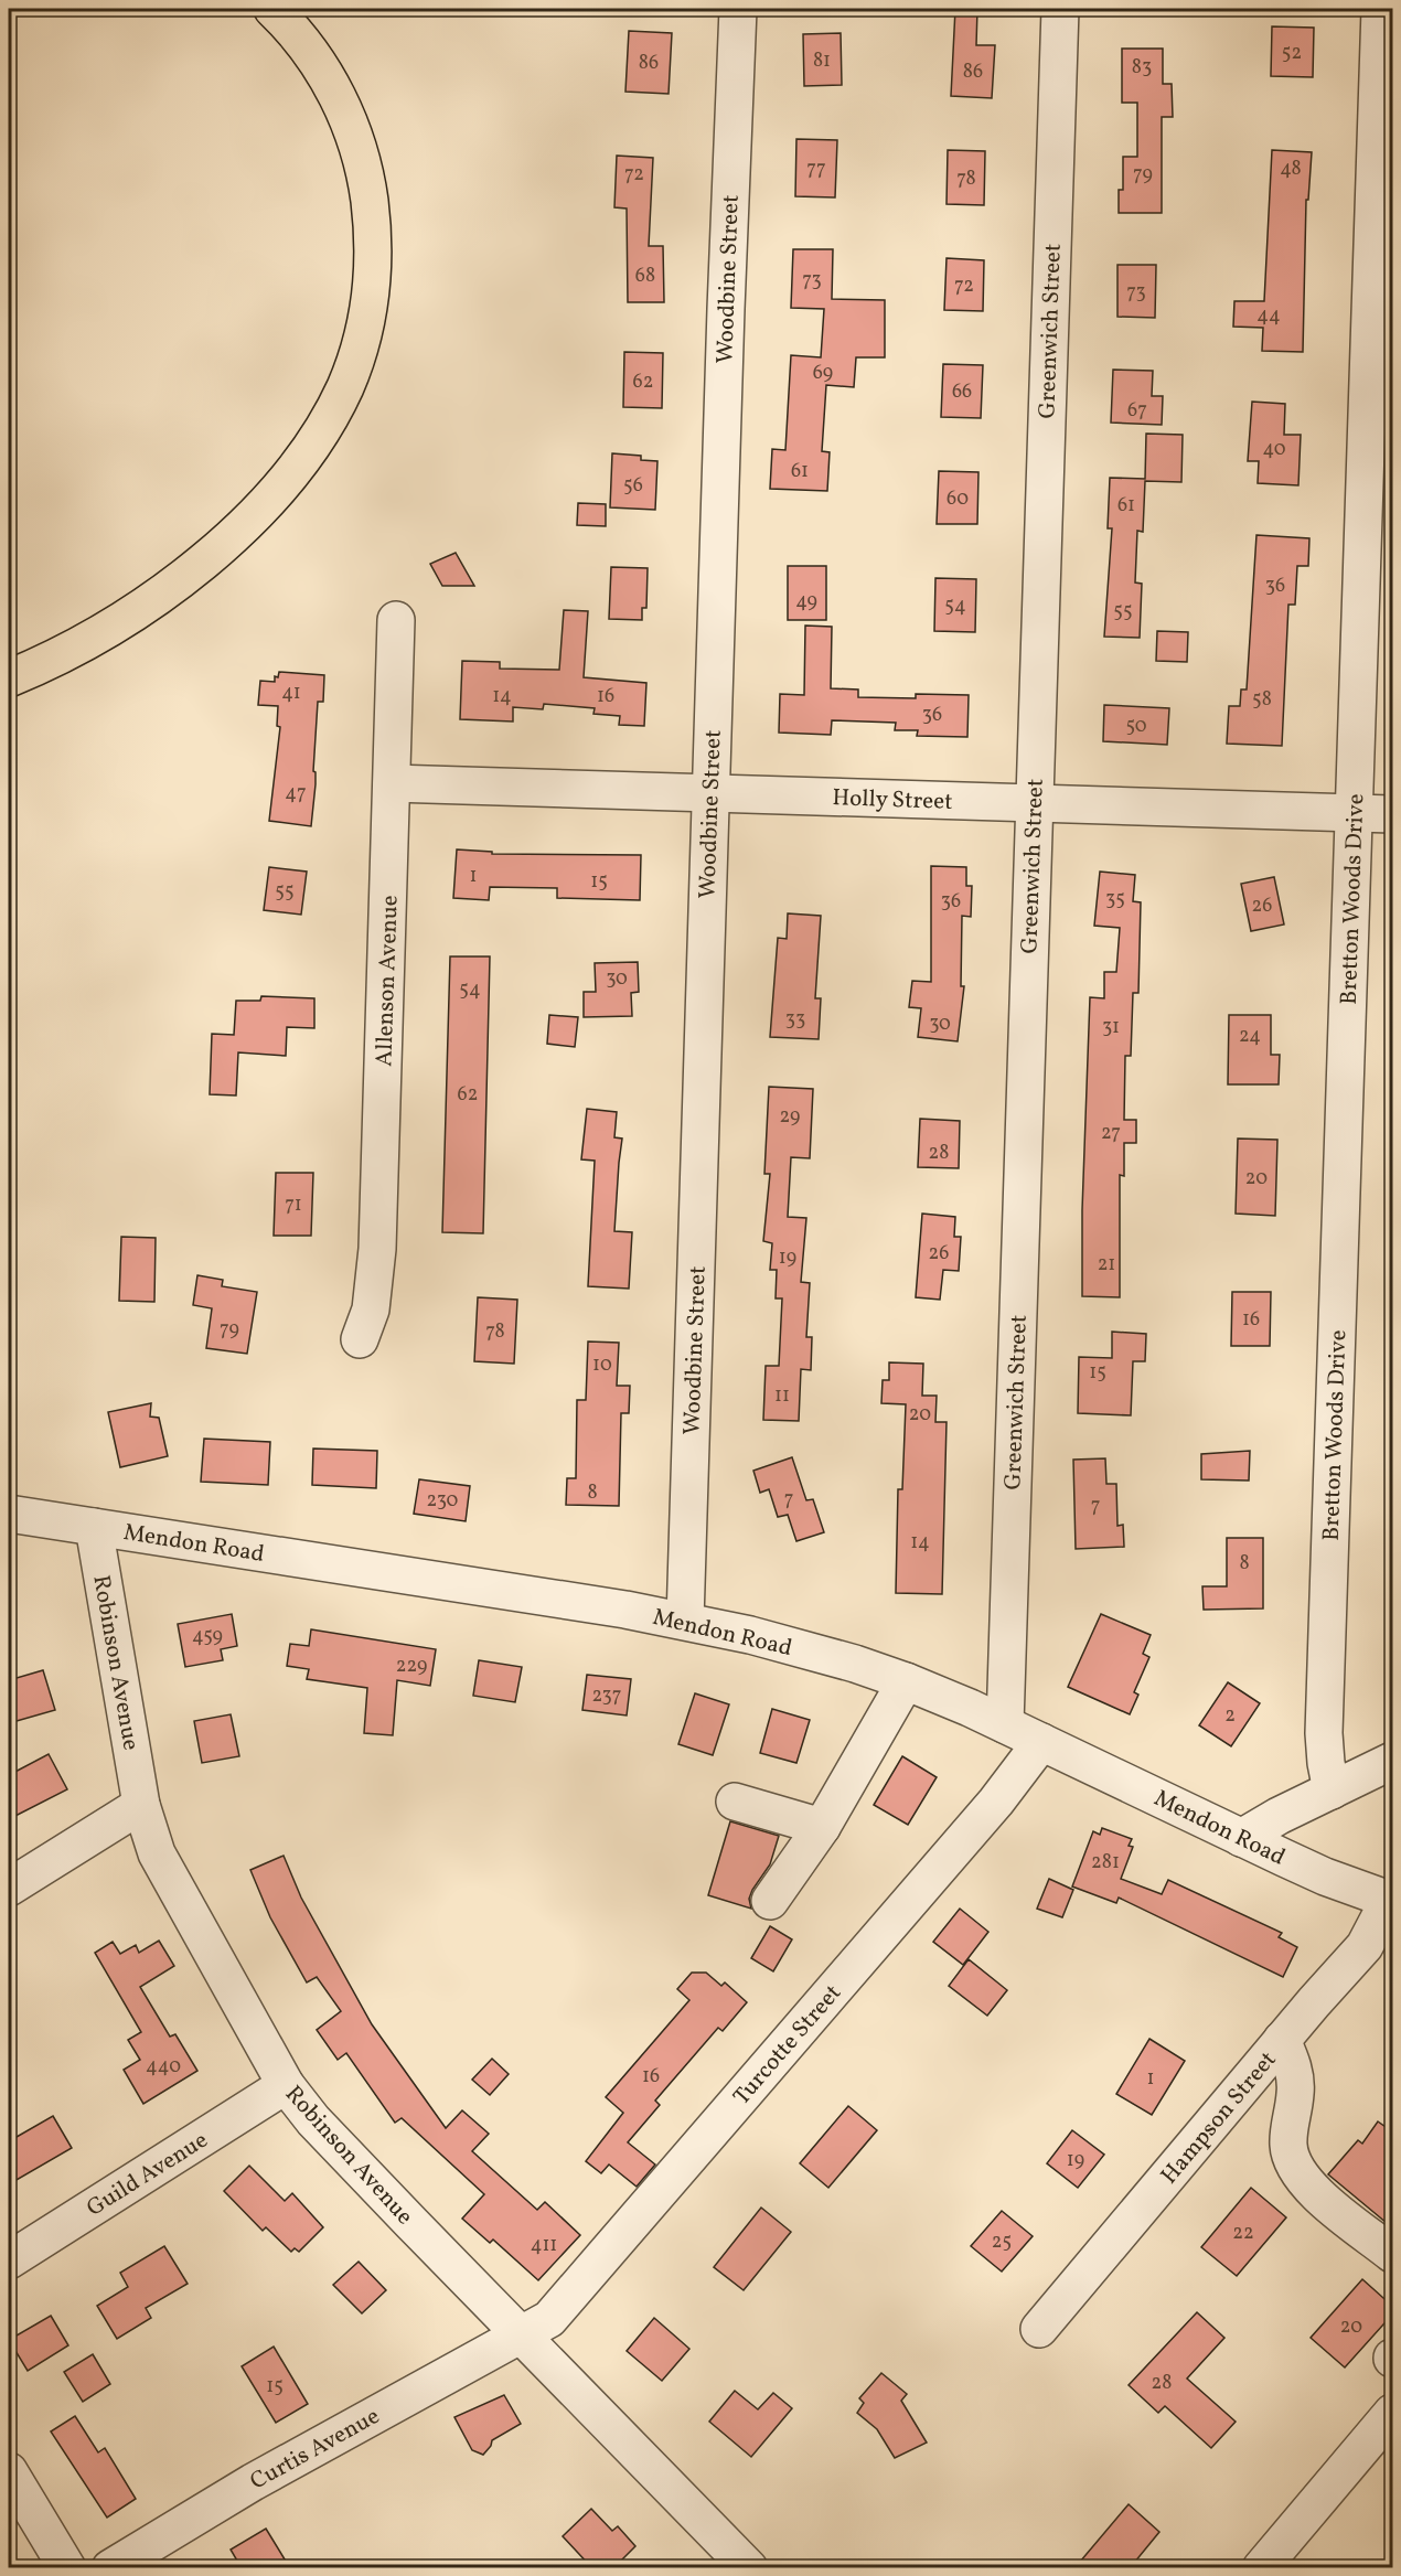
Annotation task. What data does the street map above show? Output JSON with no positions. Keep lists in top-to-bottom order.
{
  "streets": {
    "street": [
      "Woodbine Street",
      "Greenwich Street",
      "Holly Street",
      "Bretton Woods Drive",
      "Allenson Avenue",
      "Mendon Road",
      "Robinson Avenue",
      "Turcotte Street",
      "Hampson Street",
      "Guild Avenue",
      "Curtis Avenue"
    ]
  },
  "crossings": [
    ["Woodbine Street", "Holly Street"],
    ["Woodbine Street", "Mendon Road"],
    ["Greenwich Street", "Holly Street"],
    ["Greenwich Street", "Mendon Road"],
    ["Holly Street", "Bretton Woods Drive"],
    ["Holly Street", "Allenson Avenue"],
    ["Mendon Road", "Robinson Avenue"],
    ["Mendon Road", "Turcotte Street"],
    ["Mendon Road", "Hampson Street"],
    ["Robinson Avenue", "Turcotte Street"],
    ["Robinson Avenue", "Guild Avenue"],
    ["Robinson Avenue", "Curtis Avenue"],
    ["Turcotte Street", "Curtis Avenue"]
  ],
  "house_numbers": [
    "52",
    "81",
    "86",
    "83",
    "86",
    "77",
    "48",
    "72",
    "79",
    "78",
    "68",
    "73",
    "72",
    "73",
    "44",
    "69",
    "62",
    "66",
    "67",
    "40",
    "61",
    "56",
    "60",
    "61",
    "36",
    "49",
    "54",
    "55",
    "41",
    "14",
    "16",
    "58",
    "36",
    "50",
    "47",
    "1",
    "15",
    "55",
    "35",
    "36",
    "26",
    "30",
    "54",
    "33",
    "30",
    "31",
    "24",
    "62",
    "29",
    "27",
    "28",
    "20",
    "71",
    "26",
    "19",
    "21",
    "16",
    "79",
    "78",
    "10",
    "15",
    "11",
    "20",
    "8",
    "7",
    "230",
    "7",
    "14",
    "8",
    "459",
    "229",
    "237",
    "2",
    "281",
    "440",
    "16",
    "1",
    "19",
    "22",
    "25",
    "411",
    "20",
    "28",
    "15"
  ]
}
